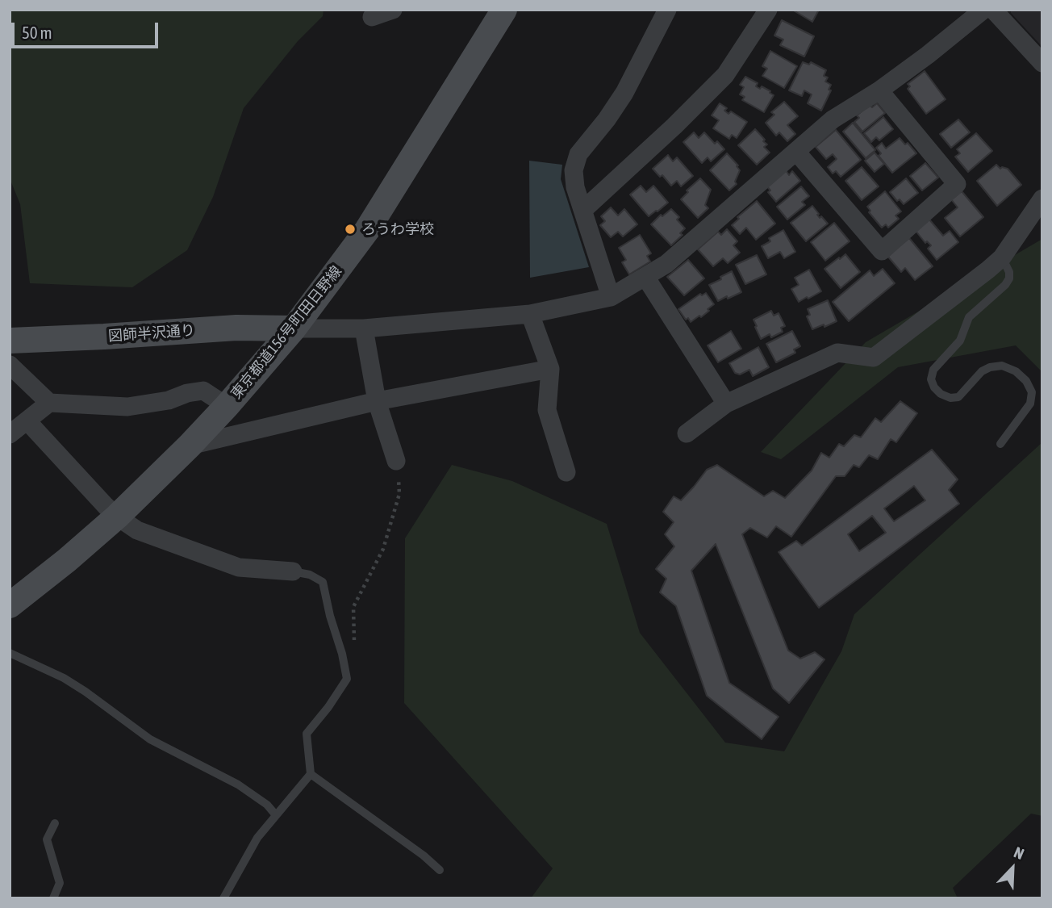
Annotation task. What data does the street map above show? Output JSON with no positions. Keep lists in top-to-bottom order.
{
  "streets": {
    "main road": ["東京都道156号町田日野線", "図師半沢通り"]
  },
  "crossings": [
    ["東京都道156号町田日野線", "図師半沢通り"]
  ],
  "places": ["ろうわ学校"],
  "scale_bar": "50 m",
  "north": "top right"
}
